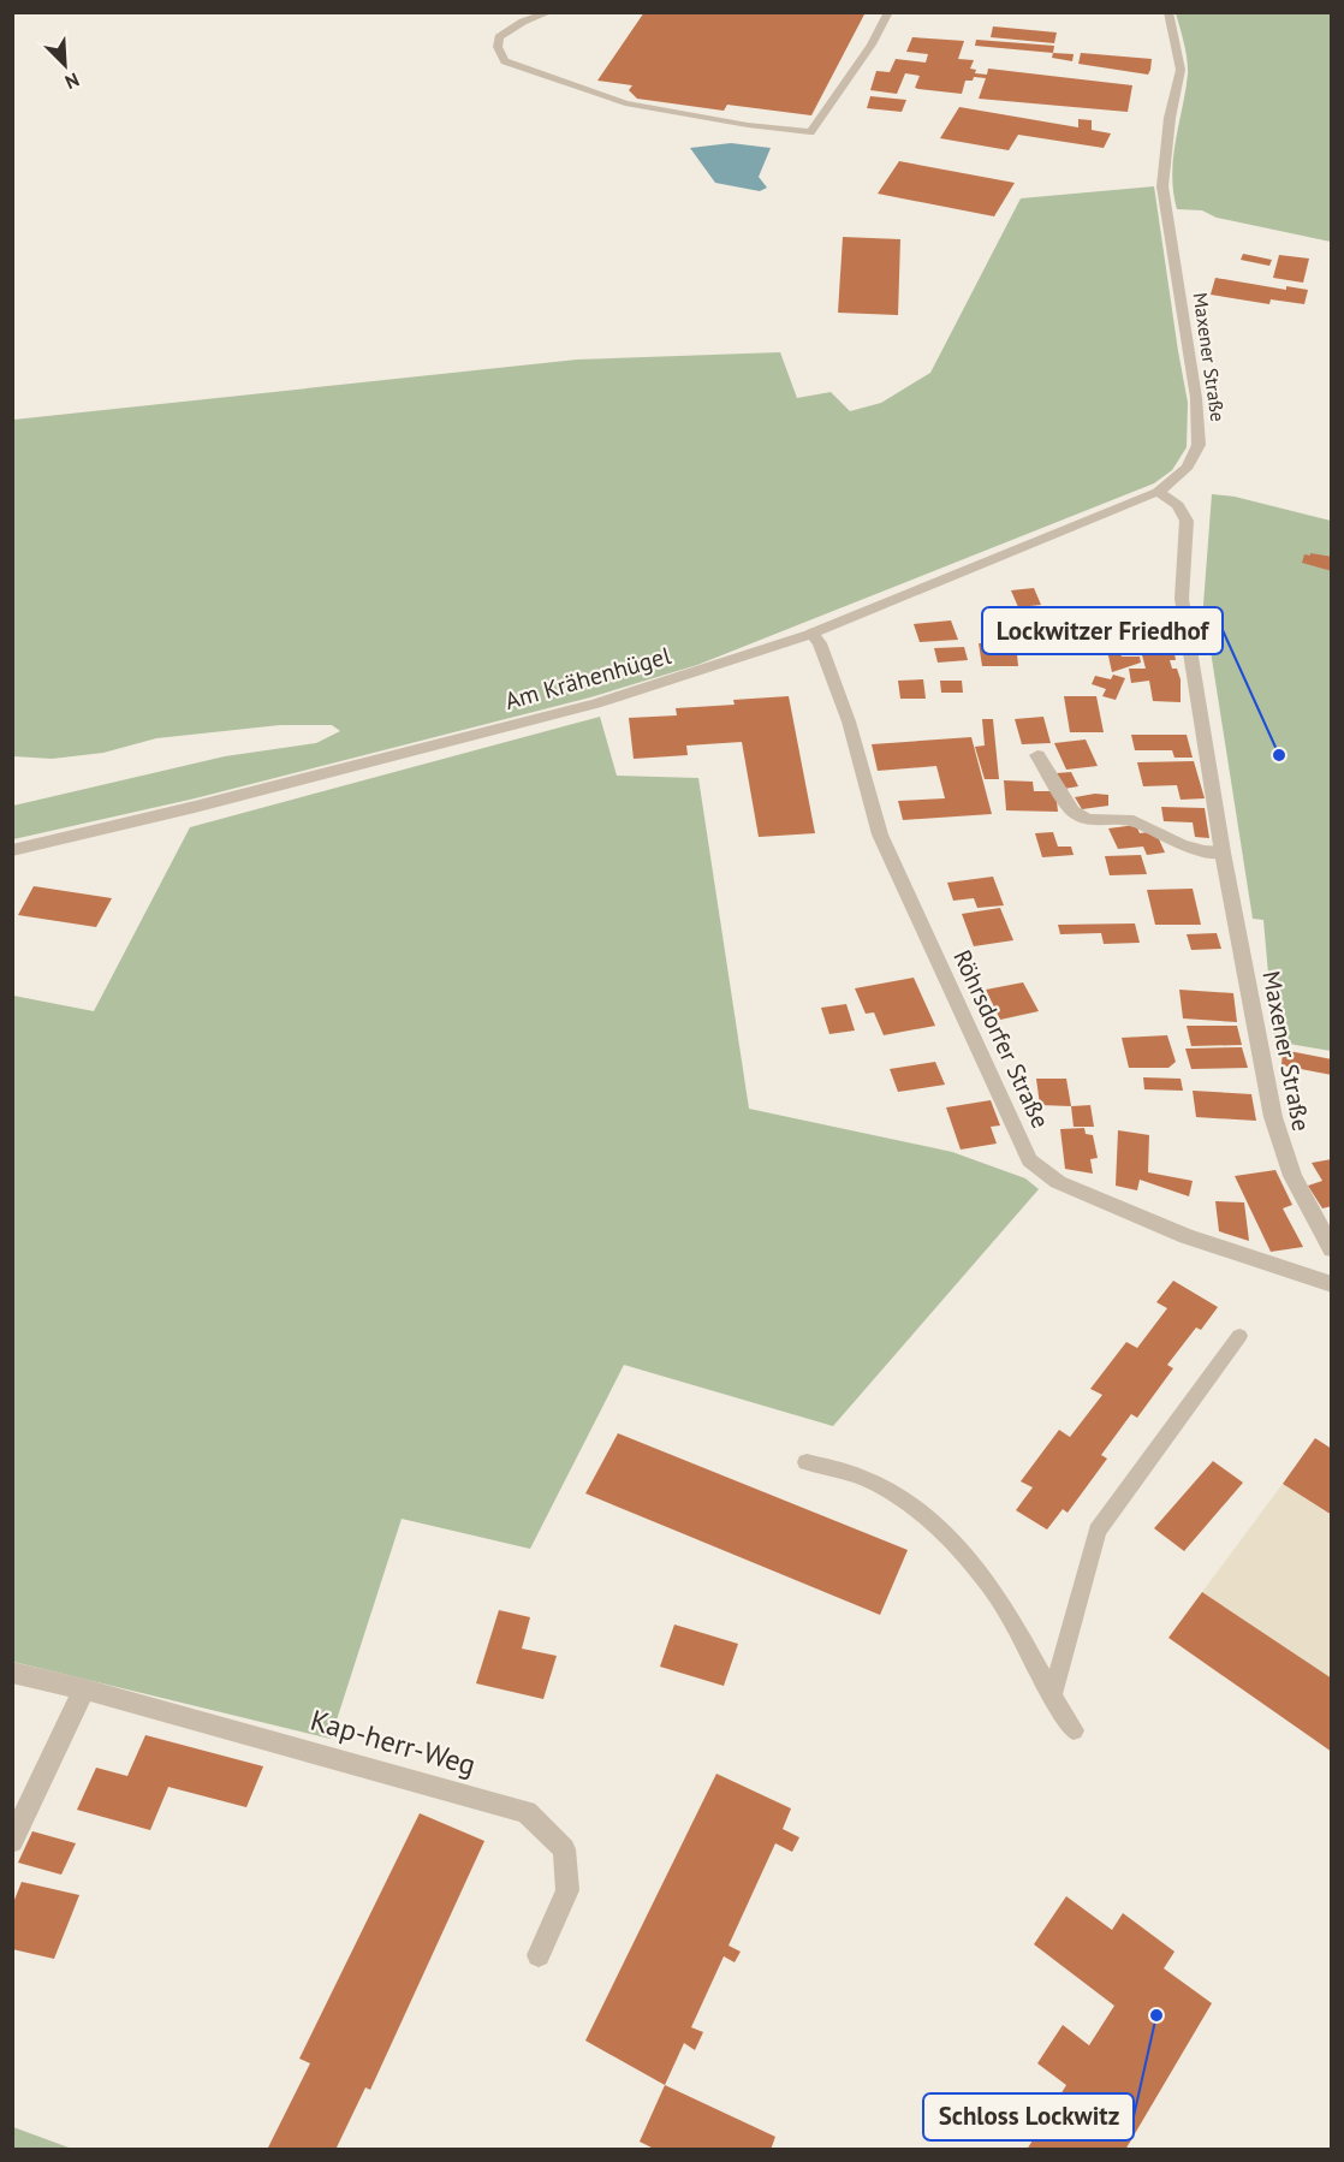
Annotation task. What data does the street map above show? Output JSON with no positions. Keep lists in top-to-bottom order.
{
  "streets": {
    "street": [
      "Maxener Straße",
      "Am Krähenhügel",
      "Röhrsdorfer Straße",
      "Kap-herr-Weg"
    ]
  },
  "crossings": [
    ["Maxener Straße", "Am Krähenhügel"],
    ["Am Krähenhügel", "Röhrsdorfer Straße"]
  ],
  "places": ["Lockwitzer Friedhof", "Schloss Lockwitz"],
  "north": "bottom right"
}
